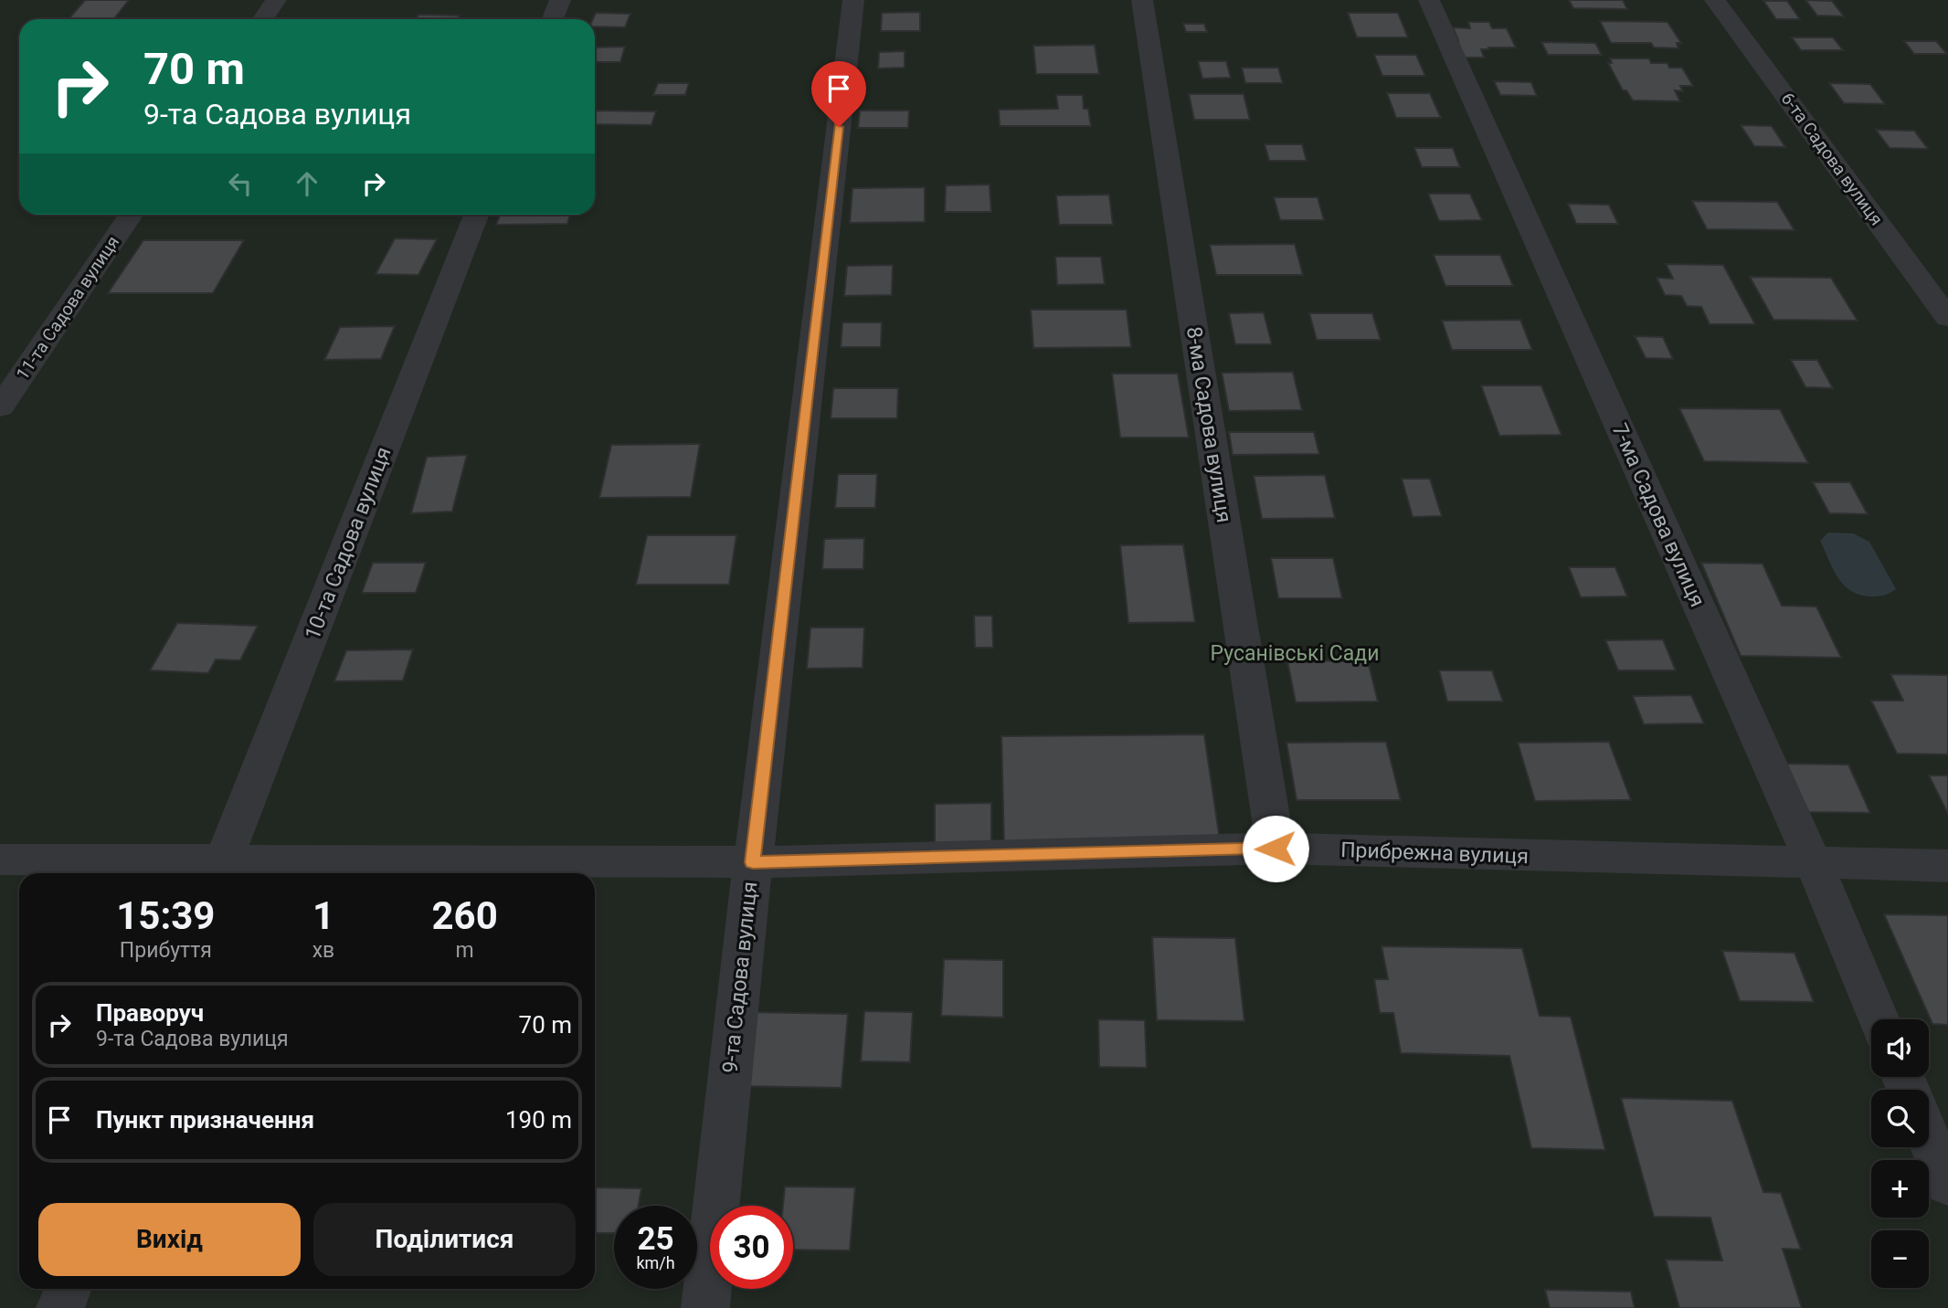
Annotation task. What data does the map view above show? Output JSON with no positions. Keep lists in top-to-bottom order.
{
  "streets": {
    "street": [
      "6-та Садова вулиця",
      "11-та Садова вулиця",
      "8-ма Садова вулиця",
      "7-ма Садова вулиця",
      "10-та Садова вулиця",
      "Прибрежна вулиця",
      "9-та Садова вулиця"
    ]
  },
  "crossings": [
    ["8-ма Садова вулиця", "Прибрежна вулиця"],
    ["7-ма Садова вулиця", "Прибрежна вулиця"],
    ["10-та Садова вулиця", "Прибрежна вулиця"],
    ["Прибрежна вулиця", "9-та Садова вулиця"]
  ],
  "parks": ["Русанівські Сади"],
  "page": {
    "turn": ["70 m", "9-та Садова вулиця"],
    "eta": [
      "15:39",
      "Прибуття",
      "1",
      "хв",
      "260",
      "m"
    ],
    "list": [
      {
        "name": "Праворуч",
        "note": "9-та Садова вулиця",
        "value": "70 m"
      },
      {
        "name": "Пункт призначення",
        "value": "190 m"
      }
    ],
    "map_buttons": ["+", "−"],
    "buttons": ["Вихід", "Поділитися"],
    "speed": "25 km/h",
    "limit": "30"
  }
}
